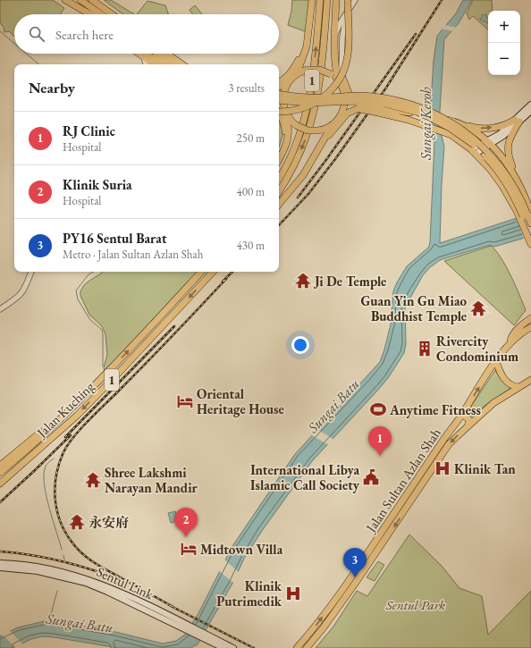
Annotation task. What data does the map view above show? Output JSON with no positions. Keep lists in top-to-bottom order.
{
  "streets": {
    "main road": [
      "1",
      "Jalan Kuching",
      "Jalan Sultan Azlan Shah",
      "Sentul Link"
    ]
  },
  "water": ["Sungai Keroh", "Sungai Batu"],
  "parks": ["Sentul Park"],
  "places": {
    "temple": [
      "Ji De Temple",
      "Guan Yin Gu Miao Buddhist Temple",
      "Shree Lakshmi Narayan Mandir",
      "永安府"
    ],
    "building": ["Rivercity Condominium"],
    "hotel": ["Oriental Heritage House", "Midtown Villa"],
    "sports": ["Anytime Fitness"],
    "hospital": ["Klinik Tan", "Klinik Putrimedik"],
    "public building": ["International Libya Islamic Call Society"]
  },
  "page": {
    "map_buttons": ["+", "−"],
    "search": "Search here",
    "heading": ["Nearby", "3 results"],
    "list": [
      {
        "mark": "1",
        "name": "RJ Clinic",
        "note": "Hospital",
        "value": "250 m"
      },
      {
        "mark": "2",
        "name": "Klinik Suria",
        "note": "Hospital",
        "value": "400 m"
      },
      {
        "mark": "3",
        "name": "PY16 Sentul Barat",
        "note": "Metro · Jalan Sultan Azlan Shah",
        "value": "430 m"
      }
    ],
    "pins": ["1", "2", "3"]
  }
}
